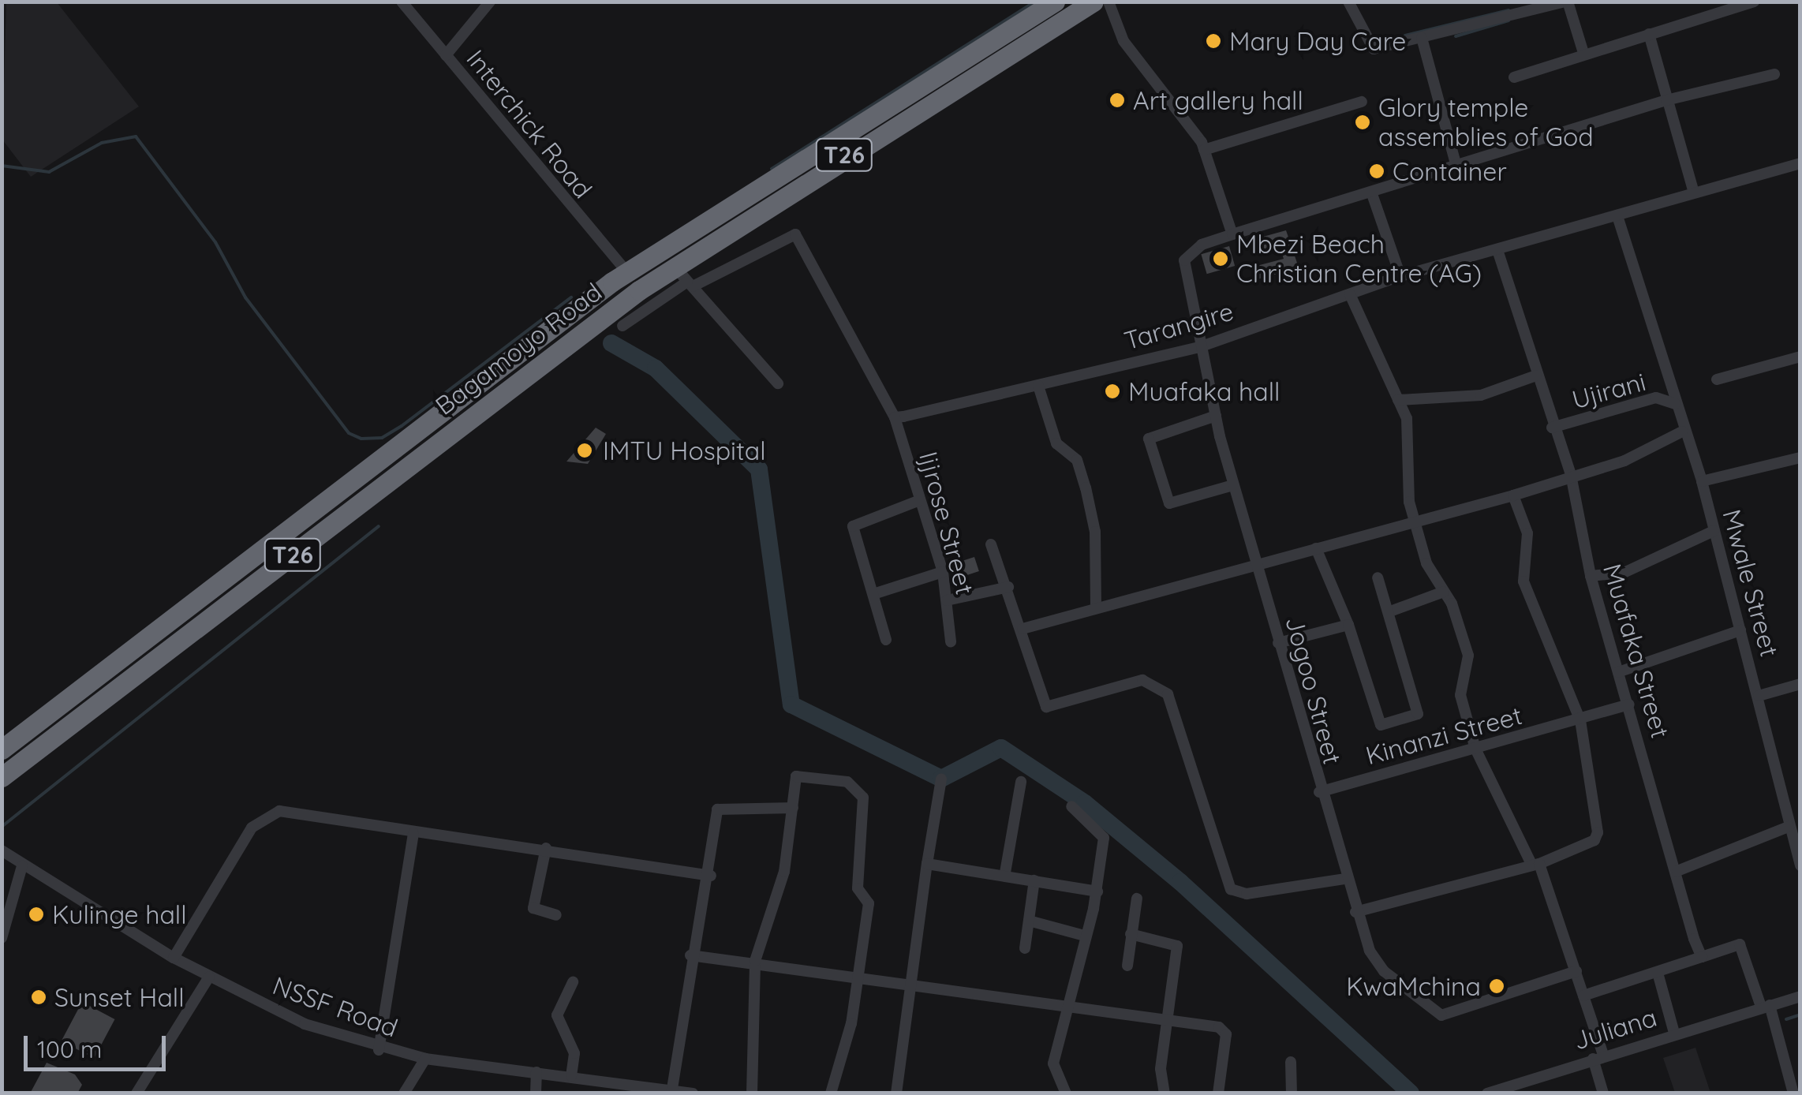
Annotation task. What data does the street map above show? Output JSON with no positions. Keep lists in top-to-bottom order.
{
  "streets": {
    "highway": ["T26", "Bagamoyo Road"],
    "street": [
      "Interchick Road",
      "Tarangire",
      "Ujirani",
      "Ijjrose Street",
      "Mwale Street",
      "Muafaka Street",
      "Jogoo Street",
      "Kinanzi Street",
      "NSSF Road",
      "Juliana"
    ]
  },
  "crossings": [
    ["Interchick Road", "Bagamoyo Road"],
    ["Tarangire", "Ijjrose Street"],
    ["Tarangire", "Mwale Street"],
    ["Tarangire", "Muafaka Street"],
    ["Tarangire", "Jogoo Street"],
    ["Ujirani", "Mwale Street"],
    ["Ujirani", "Muafaka Street"],
    ["Muafaka Street", "Kinanzi Street"],
    ["Jogoo Street", "Kinanzi Street"]
  ],
  "places": [
    "Mary Day Care",
    "Art gallery hall",
    "Glory temple assemblies of God",
    "Container",
    "Mbezi Beach Christian Centre (AG)",
    "Muafaka hall",
    "IMTU Hospital",
    "Kulinge hall",
    "KwaMchina",
    "Sunset Hall"
  ],
  "scale_bar": "100 m"
}
